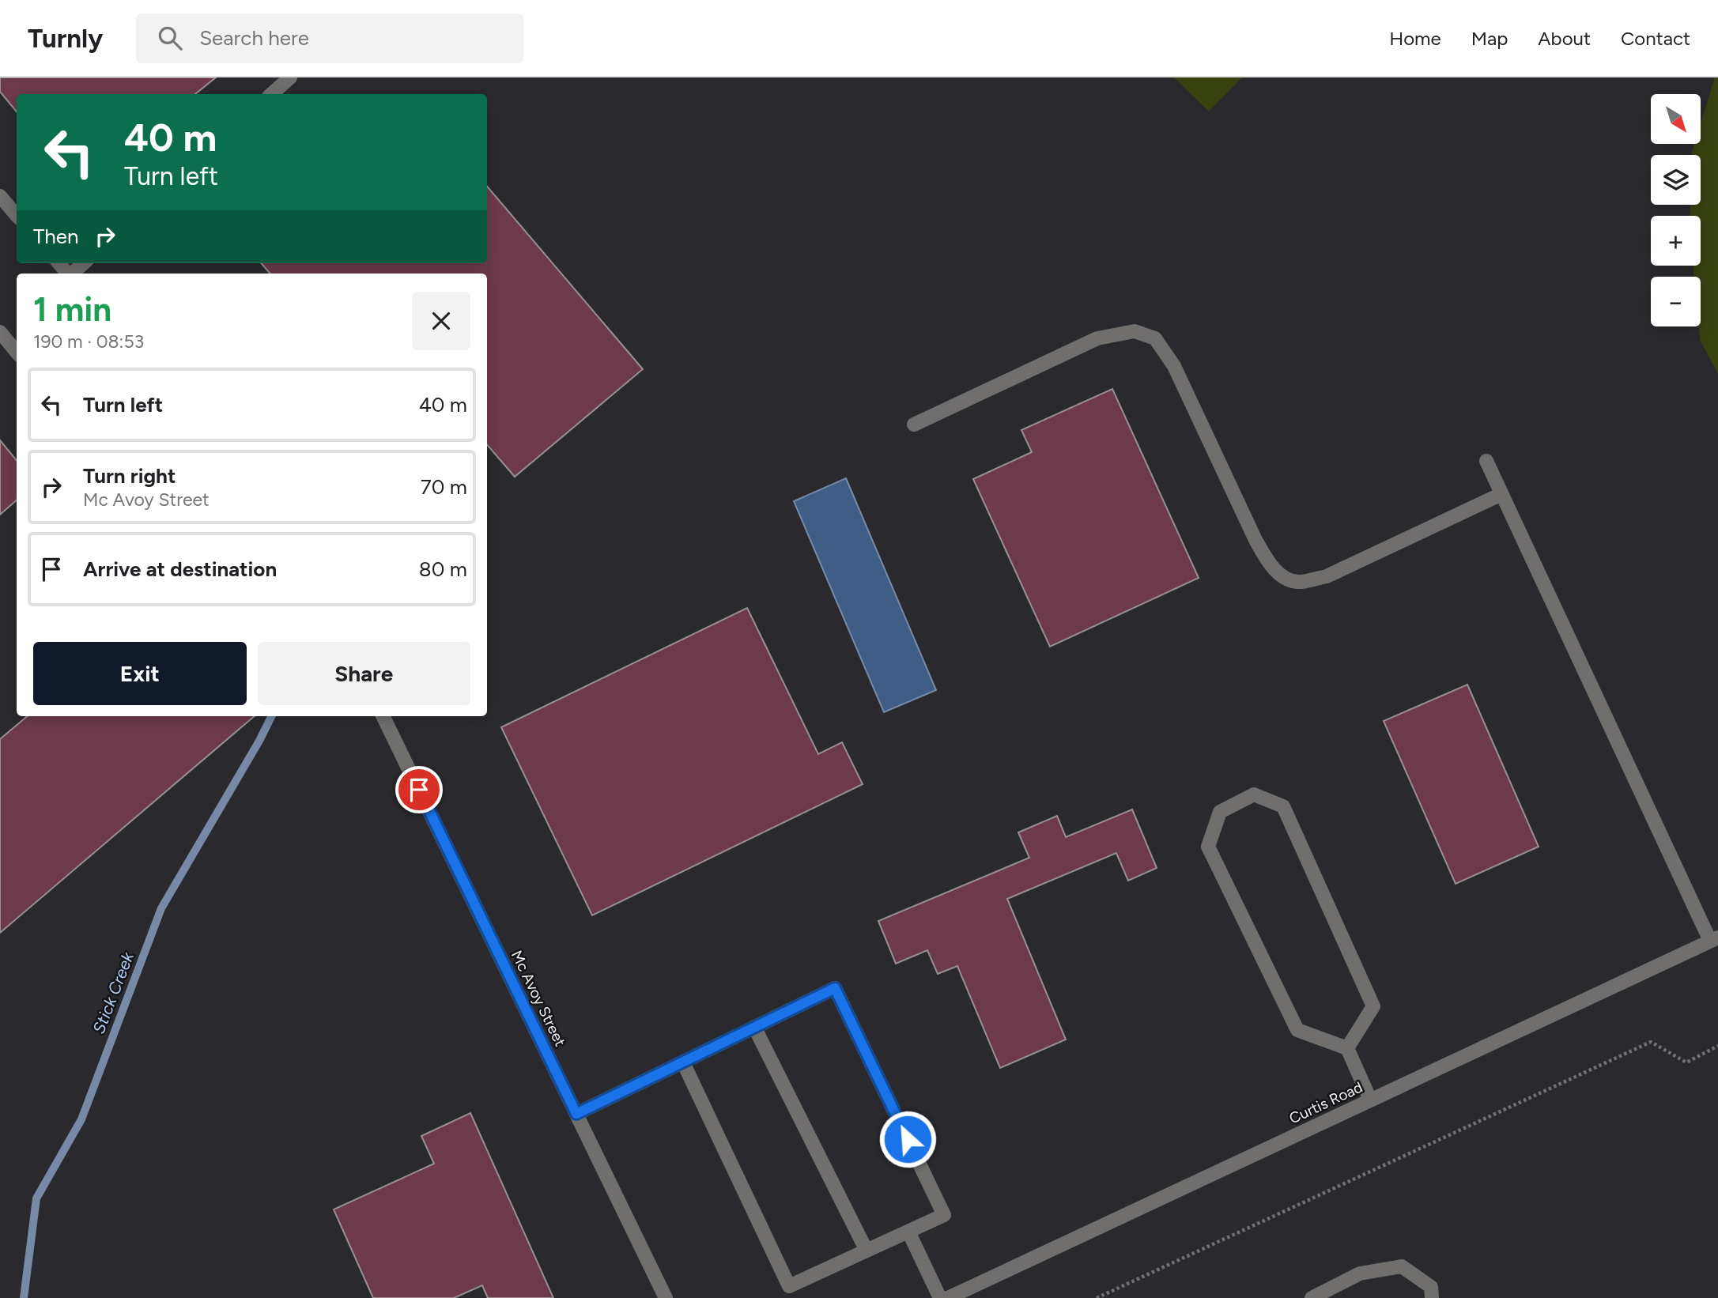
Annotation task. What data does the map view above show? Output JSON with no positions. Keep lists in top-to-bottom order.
{
  "streets": {
    "street": ["Mc Avoy Street", "Curtis Road"]
  },
  "water": ["Stick Creek"],
  "north": "bottom right",
  "page": {
    "header": "Turnly",
    "search": "Search here",
    "nav": [
      "Home",
      "Map",
      "About",
      "Contact"
    ],
    "map_buttons": ["+", "−"],
    "turn": ["40 m", "Turn left"],
    "then": "Then",
    "heading": ["1 min", "190 m · 08:53"],
    "list": [
      {
        "name": "Turn left",
        "value": "40 m"
      },
      {
        "name": "Turn right",
        "note": "Mc Avoy Street",
        "value": "70 m"
      },
      {
        "name": "Arrive at destination",
        "value": "80 m"
      }
    ],
    "buttons": ["Exit", "Share"]
  }
}
